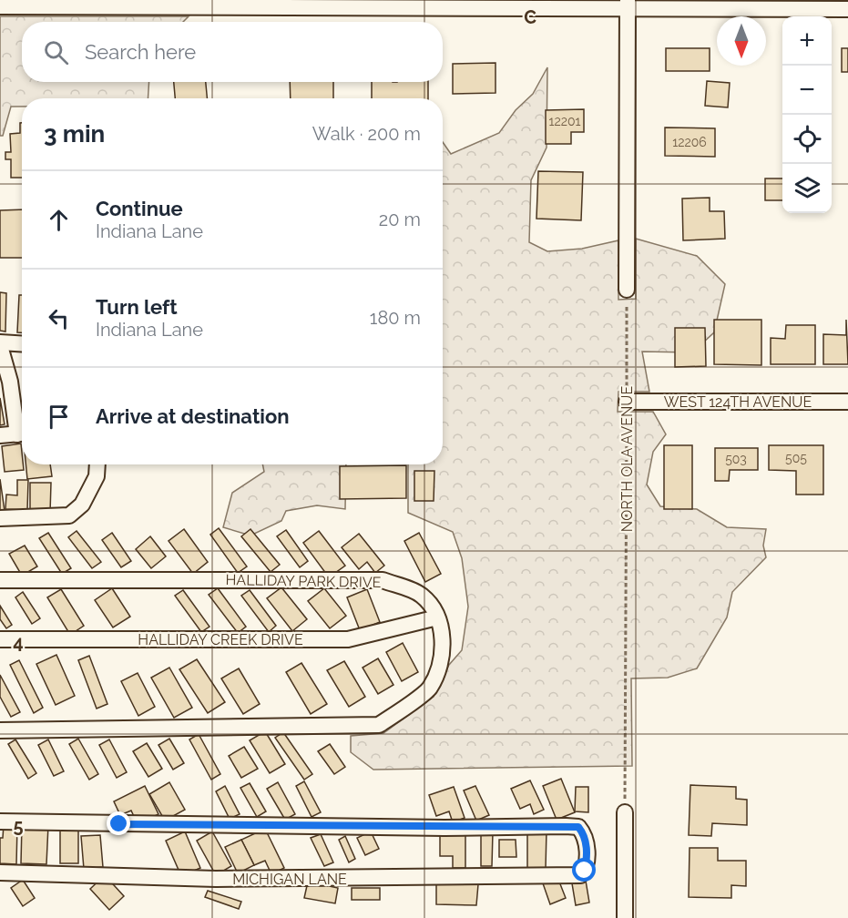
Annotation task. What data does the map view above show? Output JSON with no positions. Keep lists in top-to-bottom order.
{
  "streets": {
    "street": [
      "WEST 124TH AVENUE",
      "HALLIDAY PARK DRIVE",
      "HALLIDAY CREEK DRIVE",
      "MICHIGAN LANE"
    ],
    "path": ["NORTH OLA AVENUE"]
  },
  "crossings": [
    ["WEST 124TH AVENUE", "NORTH OLA AVENUE"],
    ["HALLIDAY PARK DRIVE", "HALLIDAY CREEK DRIVE"]
  ],
  "house_numbers": [
    "12201",
    "12206",
    "505",
    "503"
  ],
  "north": "bottom",
  "page": {
    "map_buttons": ["+", "−"],
    "search": "Search here",
    "heading": ["3 min", "Walk · 200 m"],
    "list": [
      ["Continue", "Indiana Lane", "20 m"],
      ["Turn left", "Indiana Lane", "180 m"],
      "Arrive at destination"
    ]
  },
  "grid": {
    "columns": ["C"],
    "rows": ["4", "5"]
  }
}
